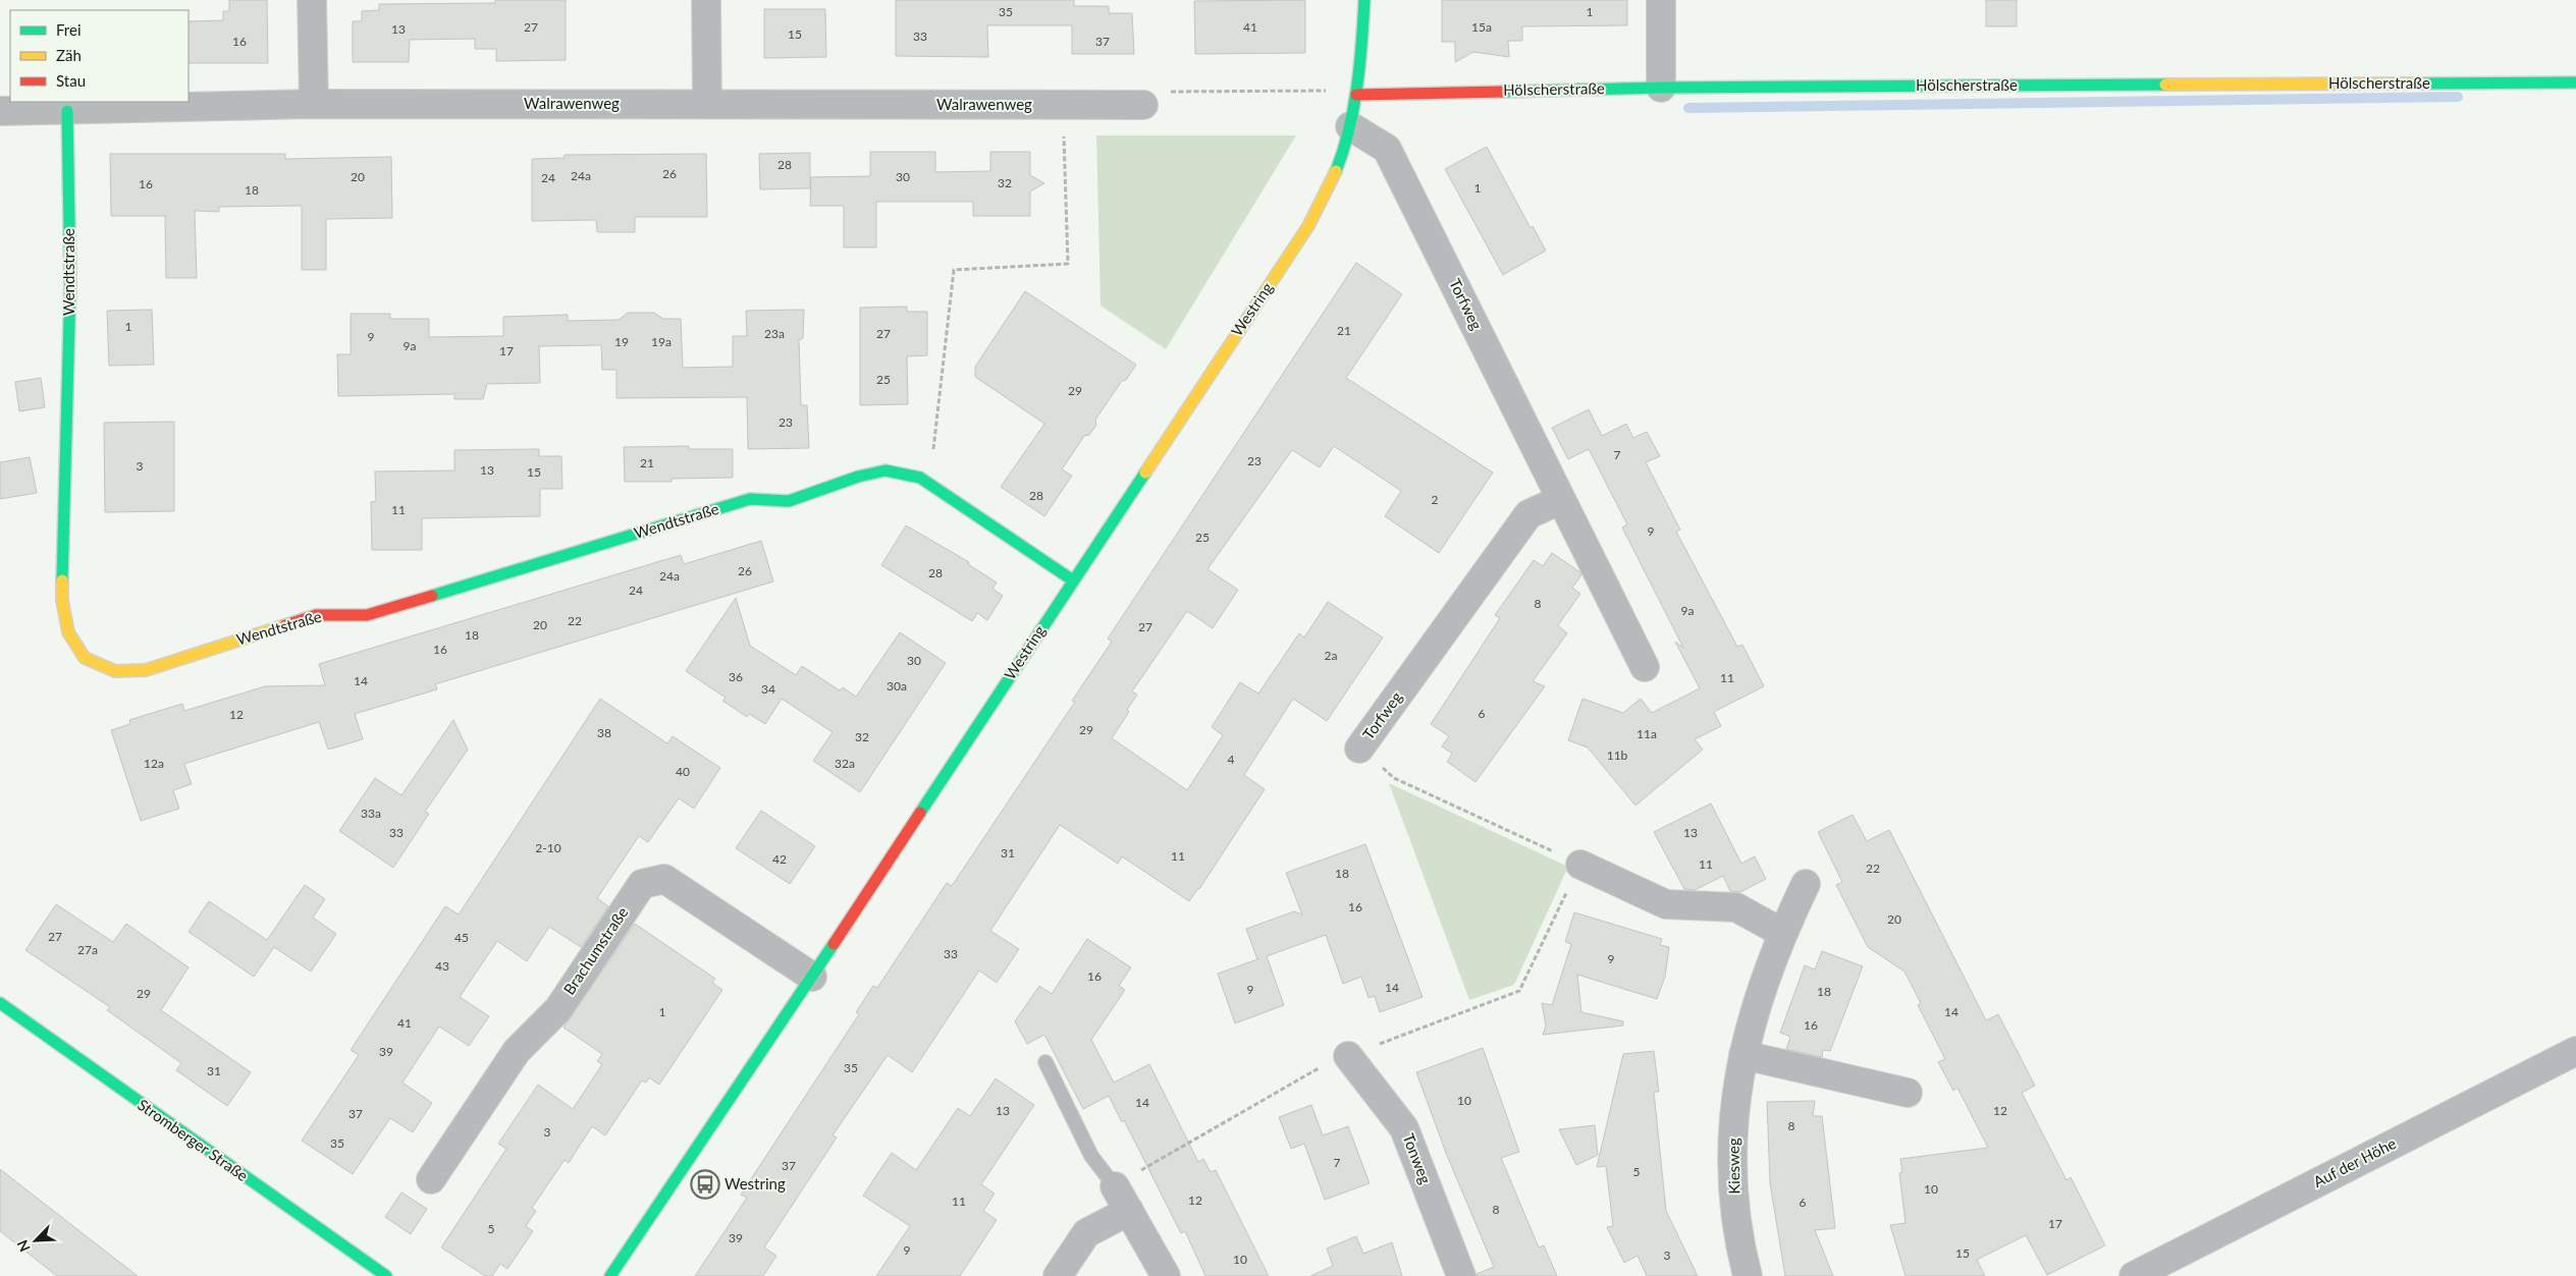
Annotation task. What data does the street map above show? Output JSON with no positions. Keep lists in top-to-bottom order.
{
  "streets": {
    "street": [
      "Hölscherstraße",
      "Walrawenweg",
      "Wendtstraße",
      "Torfweg",
      "Westring",
      "Brachumstraße",
      "Stromberger Straße",
      "Tonweg",
      "Auf der Höhe",
      "Kiesweg"
    ]
  },
  "crossings": [
    ["Hölscherstraße", "Westring"],
    ["Walrawenweg", "Wendtstraße"],
    ["Wendtstraße", "Westring"],
    ["Torfweg", "Westring"],
    ["Westring", "Brachumstraße"]
  ],
  "places": {
    "bus stop": ["Westring"]
  },
  "house_numbers": [
    "35",
    "1",
    "27",
    "41",
    "15a",
    "13",
    "15",
    "33",
    "16",
    "37",
    "28",
    "26",
    "24a",
    "20",
    "30",
    "24",
    "32",
    "16",
    "1",
    "18",
    "1",
    "21",
    "23a",
    "27",
    "9",
    "19",
    "19a",
    "9a",
    "17",
    "25",
    "29",
    "23",
    "7",
    "23",
    "21",
    "3",
    "13",
    "15",
    "28",
    "2",
    "11",
    "9",
    "25",
    "26",
    "28",
    "24a",
    "24",
    "8",
    "9a",
    "22",
    "20",
    "27",
    "18",
    "16",
    "2a",
    "30",
    "36",
    "11",
    "14",
    "30a",
    "34",
    "6",
    "12",
    "29",
    "38",
    "11a",
    "32",
    "11b",
    "4",
    "12a",
    "32a",
    "40",
    "33a",
    "33",
    "13",
    "2-10",
    "31",
    "11",
    "42",
    "11",
    "22",
    "18",
    "16",
    "20",
    "27",
    "45",
    "27a",
    "33",
    "9",
    "43",
    "16",
    "14",
    "9",
    "18",
    "29",
    "1",
    "14",
    "41",
    "16",
    "39",
    "35",
    "31",
    "10",
    "14",
    "13",
    "12",
    "37",
    "8",
    "3",
    "35",
    "7",
    "37",
    "5",
    "10",
    "12",
    "11",
    "6",
    "8",
    "17",
    "5",
    "39",
    "9",
    "15",
    "3",
    "10"
  ],
  "legend": ["Frei", "Zäh", "Stau"],
  "north": "bottom left"
}
